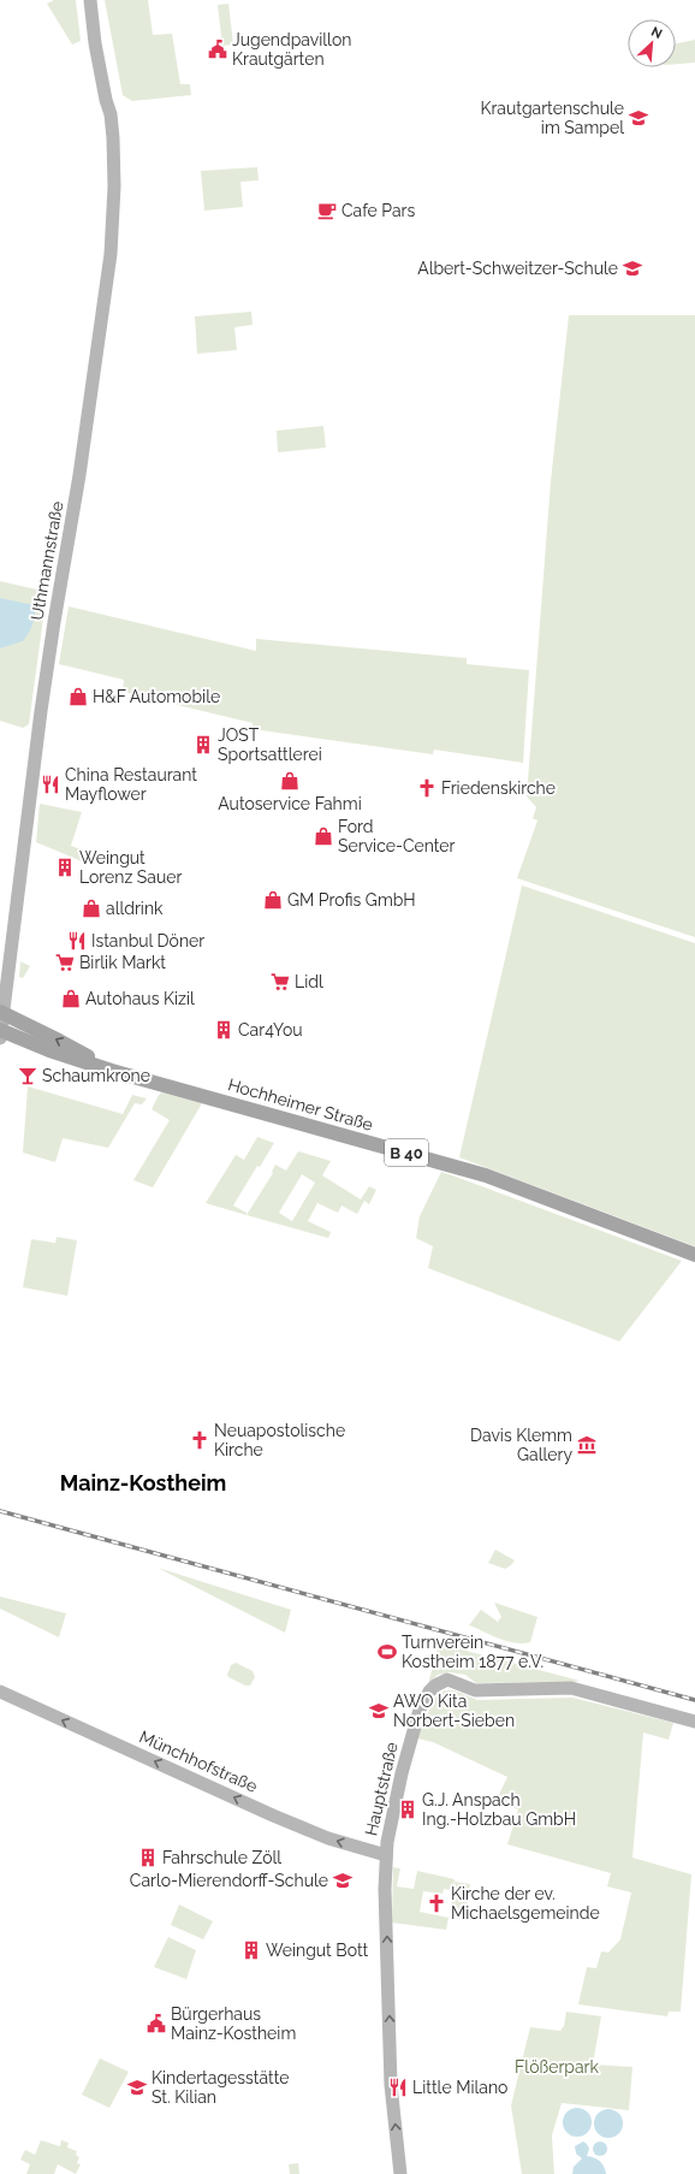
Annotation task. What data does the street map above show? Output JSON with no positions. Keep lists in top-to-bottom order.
{
  "streets": {
    "main road": ["Hochheimer Straße", "B 40"],
    "street": ["Uthmannstraße", "Münchhofstraße", "Hauptstraße"]
  },
  "crossings": [
    ["Uthmannstraße", "Hochheimer Straße"],
    ["Münchhofstraße", "Hauptstraße"]
  ],
  "one_way": ["Münchhofstraße", "Hauptstraße"],
  "districts": ["Mainz-Kostheim"],
  "parks": ["Flößerpark"],
  "places": {
    "public building": ["Jugendpavillon Krautgärten", "Bürgerhaus Mainz-Kostheim"],
    "school or university": [
      "Krautgartenschule im Sampel",
      "Albert-Schweitzer-Schule",
      "AWO Kita Norbert-Sieben",
      "Carlo-Mierendorff-Schule",
      "Kindertagesstätte St. Kilian"
    ],
    "cafe": ["Cafe Pars"],
    "shop": [
      "H&F Automobile",
      "Autoservice Fahmi",
      "Ford Service-Center",
      "GM Profis GmbH",
      "alldrink",
      "Autohaus Kizil"
    ],
    "building": [
      "JOST Sportsattlerei",
      "Weingut Lorenz Sauer",
      "Car4You",
      "G.J. Anspach Ing.-Holzbau GmbH",
      "Fahrschule Zöll",
      "Weingut Bott"
    ],
    "restaurant": ["China Restaurant Mayflower", "Istanbul Döner", "Little Milano"],
    "church": ["Friedenskirche", "Neuapostolische Kirche", "Kirche der ev. Michaelsgemeinde"],
    "supermarket": ["Birlik Markt", "Lidl"],
    "bar": ["Schaumkrone"],
    "museum": ["Davis Klemm Gallery"],
    "sports": ["Turnverein Kostheim 1877 e.V."]
  },
  "north": "top right"
}
